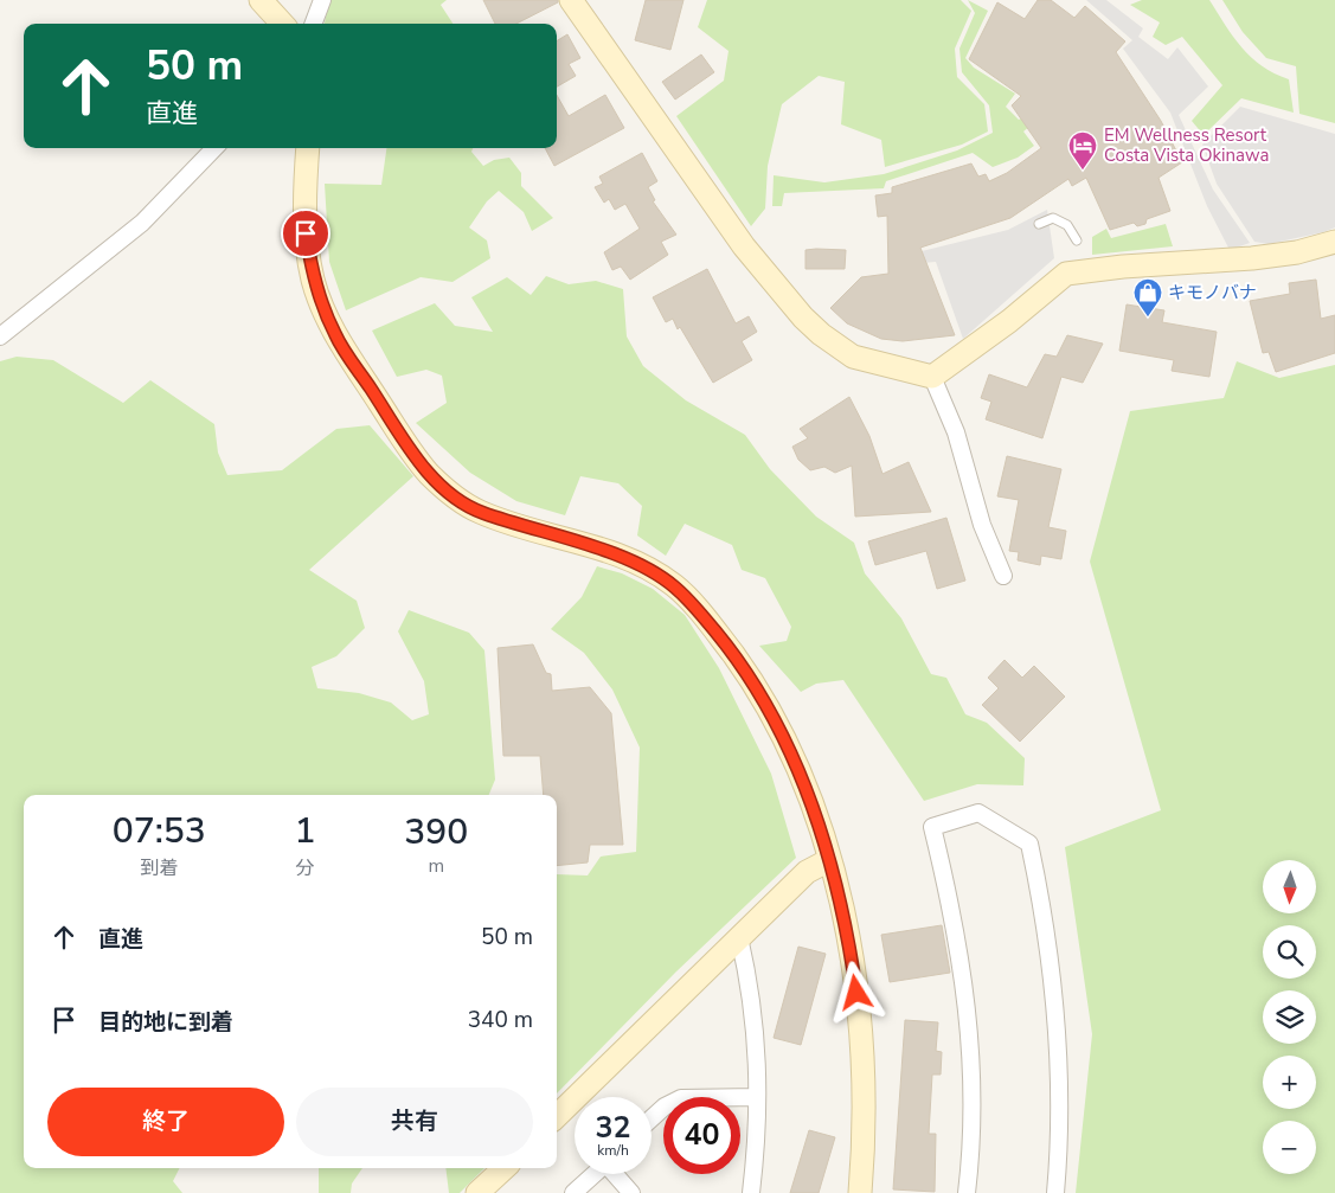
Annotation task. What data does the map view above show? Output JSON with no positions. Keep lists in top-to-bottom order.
{
  "places": {
    "hotel": ["EM Wellness Resort Costa Vista Okinawa"],
    "shop": ["キモノバナ"]
  },
  "north": "bottom",
  "page": {
    "turn": ["50 m", "直進"],
    "eta": [
      "07:53",
      "到着",
      "1",
      "分",
      "390",
      "m"
    ],
    "map_buttons": ["+", "−"],
    "list": [
      {
        "name": "直進",
        "value": "50 m"
      },
      {
        "name": "目的地に到着",
        "value": "340 m"
      }
    ],
    "buttons": ["終了", "共有"],
    "speed": "32 km/h",
    "limit": "40"
  }
}
